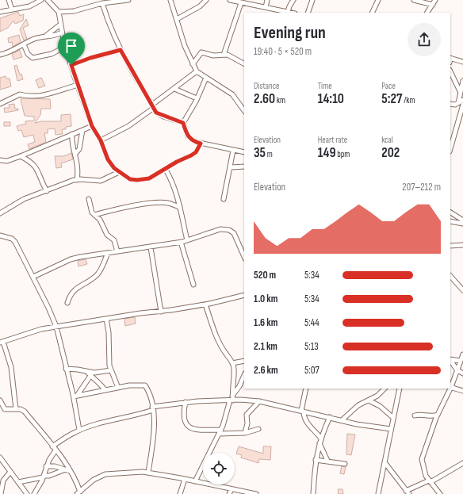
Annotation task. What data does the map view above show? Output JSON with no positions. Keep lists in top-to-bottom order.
{
  "page": {
    "heading": ["Evening run", "19:40 · 5 × 520 m"],
    "stats": [
      ["Distance", "2.60 km"],
      ["Time", "14:10"],
      ["Pace", "5:27 /km"],
      ["Elevation", "35 m"],
      ["Heart rate", "149 bpm"],
      ["kcal", "202"]
    ],
    "chart": ["Elevation", "207–212 m"],
    "list": [
      {
        "name": "520 m",
        "note": "5:34"
      },
      {
        "name": "1.0 km",
        "note": "5:34"
      },
      {
        "name": "1.6 km",
        "note": "5:44"
      },
      {
        "name": "2.1 km",
        "note": "5:13"
      },
      {
        "name": "2.6 km",
        "note": "5:07"
      }
    ]
  }
}
